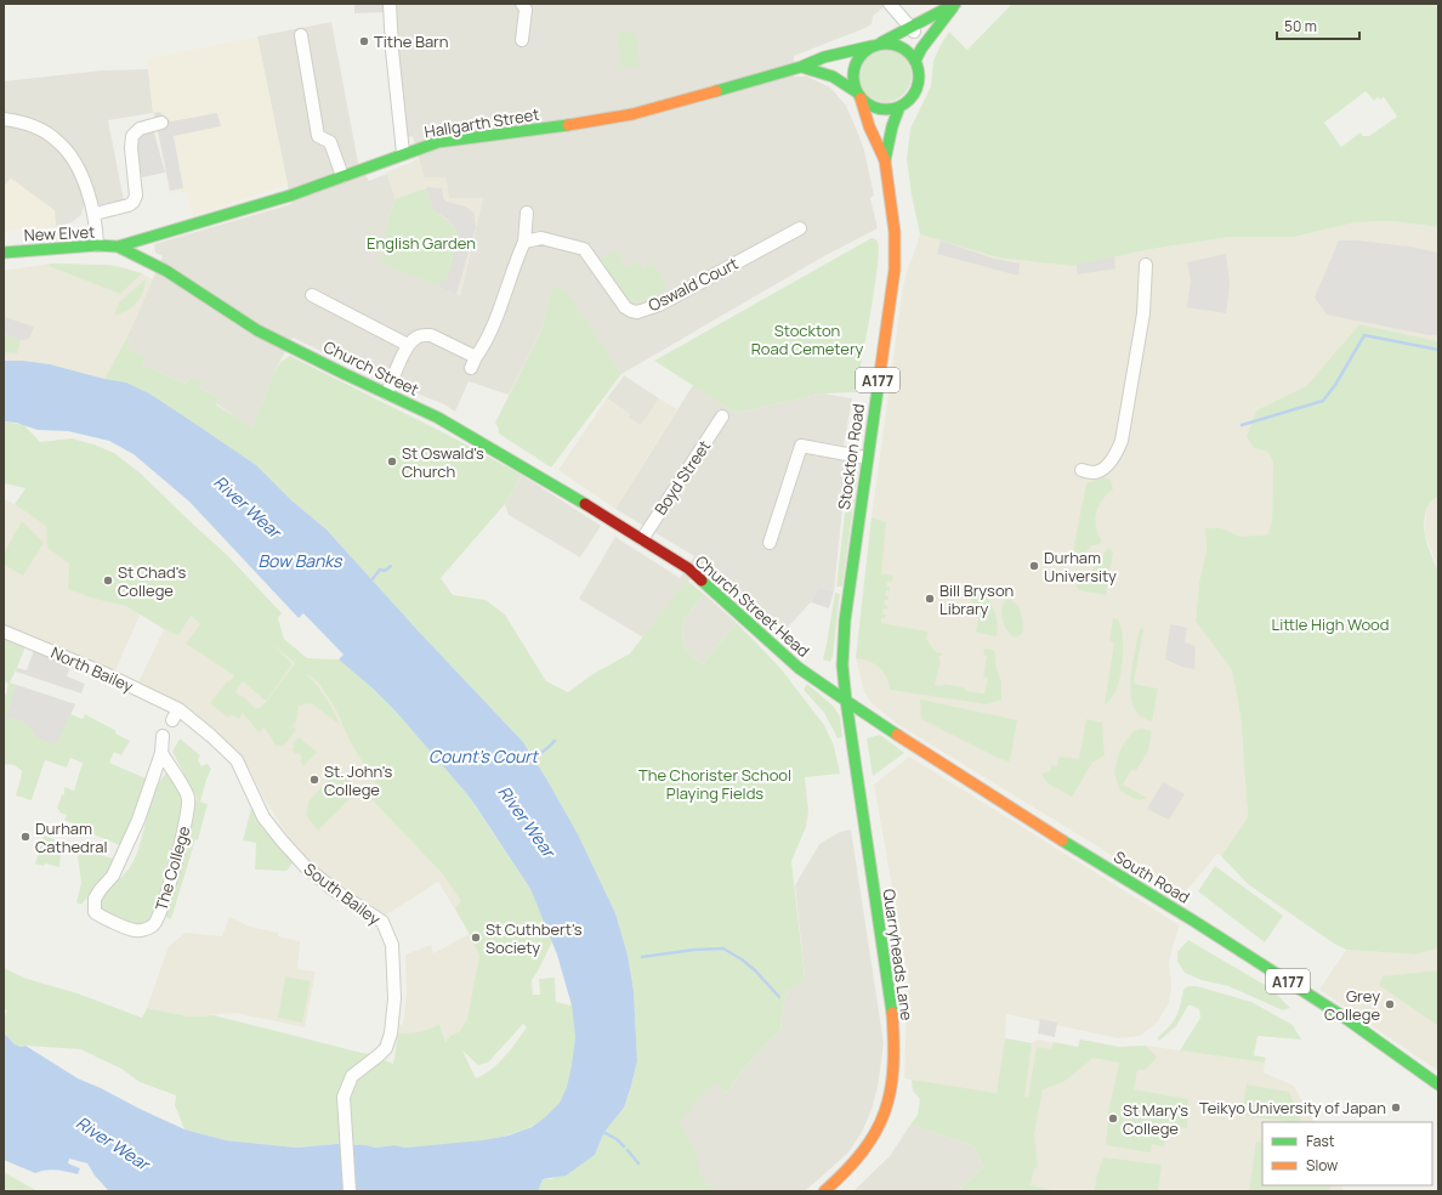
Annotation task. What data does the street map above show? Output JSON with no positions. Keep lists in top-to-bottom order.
{
  "streets": {
    "street": [
      "Hallgarth Street",
      "New Elvet",
      "Oswald Court",
      "Church Street",
      "A177",
      "Stockton Road",
      "Boyd Street",
      "Church Street Head",
      "North Bailey",
      "The College",
      "South Road",
      "South Bailey",
      "Quarryheads Lane"
    ]
  },
  "crossings": [
    ["Hallgarth Street", "New Elvet"],
    ["Hallgarth Street", "Church Street"],
    ["Hallgarth Street", "Stockton Road"],
    ["New Elvet", "Church Street"],
    ["Church Street", "Church Street Head"],
    ["Stockton Road", "Church Street Head"],
    ["Stockton Road", "South Road"],
    ["Stockton Road", "Quarryheads Lane"],
    ["Boyd Street", "Church Street Head"],
    ["Church Street Head", "South Road"],
    ["Church Street Head", "Quarryheads Lane"],
    ["North Bailey", "South Bailey"],
    ["South Road", "Quarryheads Lane"]
  ],
  "water": ["River Wear", "Bow Banks", "Count's Court"],
  "parks": [
    "English Garden",
    "Stockton Road Cemetery",
    "Little High Wood",
    "The Chorister School Playing Fields"
  ],
  "places": [
    "Tithe Barn",
    "St Oswald's Church",
    "Durham University",
    "St Chad's College",
    "Bill Bryson Library",
    "St. John's College",
    "Durham Cathedral",
    "St Cuthbert's Society",
    "Grey College",
    "Teikyo University of Japan",
    "St Mary's College"
  ],
  "legend": ["Fast", "Slow"],
  "scale_bar": "50 m"
}
